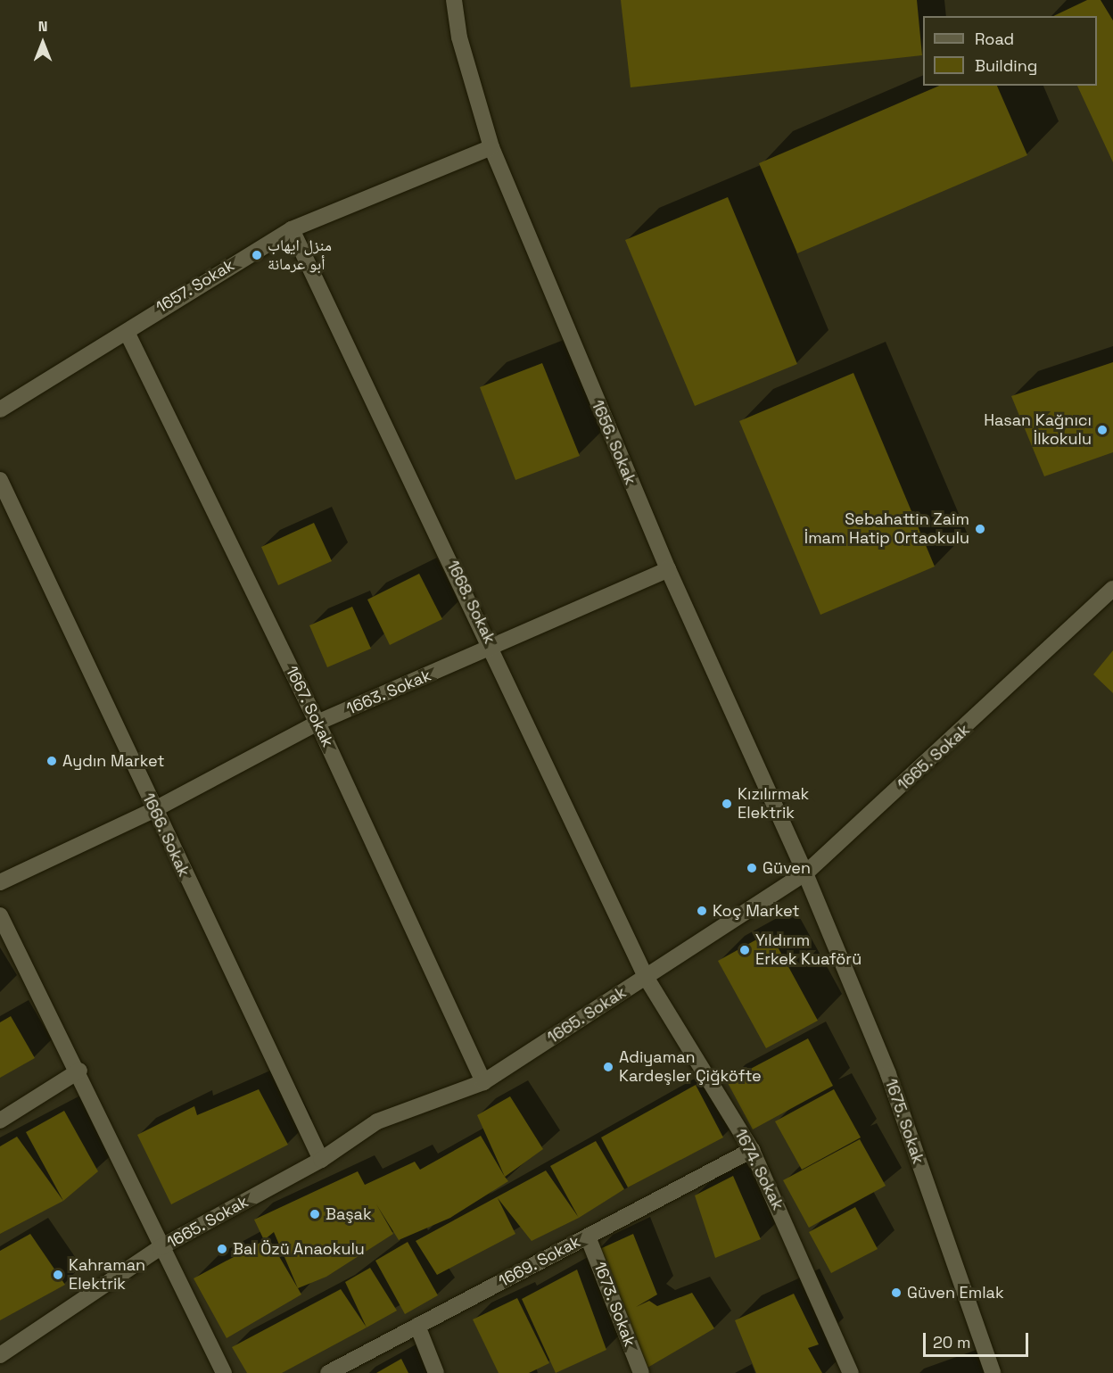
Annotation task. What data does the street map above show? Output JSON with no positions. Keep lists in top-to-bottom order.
{
  "streets": {
    "street": [
      "1657. Sokak",
      "1656. Sokak",
      "1668. Sokak",
      "1663. Sokak",
      "1667. Sokak",
      "1665. Sokak",
      "1666. Sokak",
      "1675. Sokak",
      "1674. Sokak",
      "1669. Sokak",
      "1673. Sokak"
    ]
  },
  "crossings": [
    ["1657. Sokak", "1656. Sokak"],
    ["1657. Sokak", "1668. Sokak"],
    ["1657. Sokak", "1667. Sokak"],
    ["1656. Sokak", "1663. Sokak"],
    ["1656. Sokak", "1665. Sokak"],
    ["1656. Sokak", "1675. Sokak"],
    ["1668. Sokak", "1663. Sokak"],
    ["1668. Sokak", "1665. Sokak"],
    ["1668. Sokak", "1674. Sokak"],
    ["1663. Sokak", "1667. Sokak"],
    ["1663. Sokak", "1666. Sokak"],
    ["1667. Sokak", "1665. Sokak"],
    ["1665. Sokak", "1666. Sokak"],
    ["1665. Sokak", "1675. Sokak"],
    ["1665. Sokak", "1674. Sokak"],
    ["1674. Sokak", "1669. Sokak"],
    ["1669. Sokak", "1673. Sokak"]
  ],
  "places": [
    "منزل ايهاب أبو عرمانة",
    "Hasan Kağnıcı İlkokulu",
    "Sebahattin Zaim İmam Hatip Ortaokulu",
    "Aydın Market",
    "Kızılırmak Elektrik",
    "Güven",
    "Koç Market",
    "Yıldırım Erkek Kuaförü",
    "Adiyaman Kardeşler Çiğköfte",
    "Başak",
    "Bal Özü Anaokulu",
    "Kahraman Elektrik",
    "Güven Emlak"
  ],
  "legend": ["Road", "Building"],
  "scale_bar": "20 m",
  "north": "top"
}
